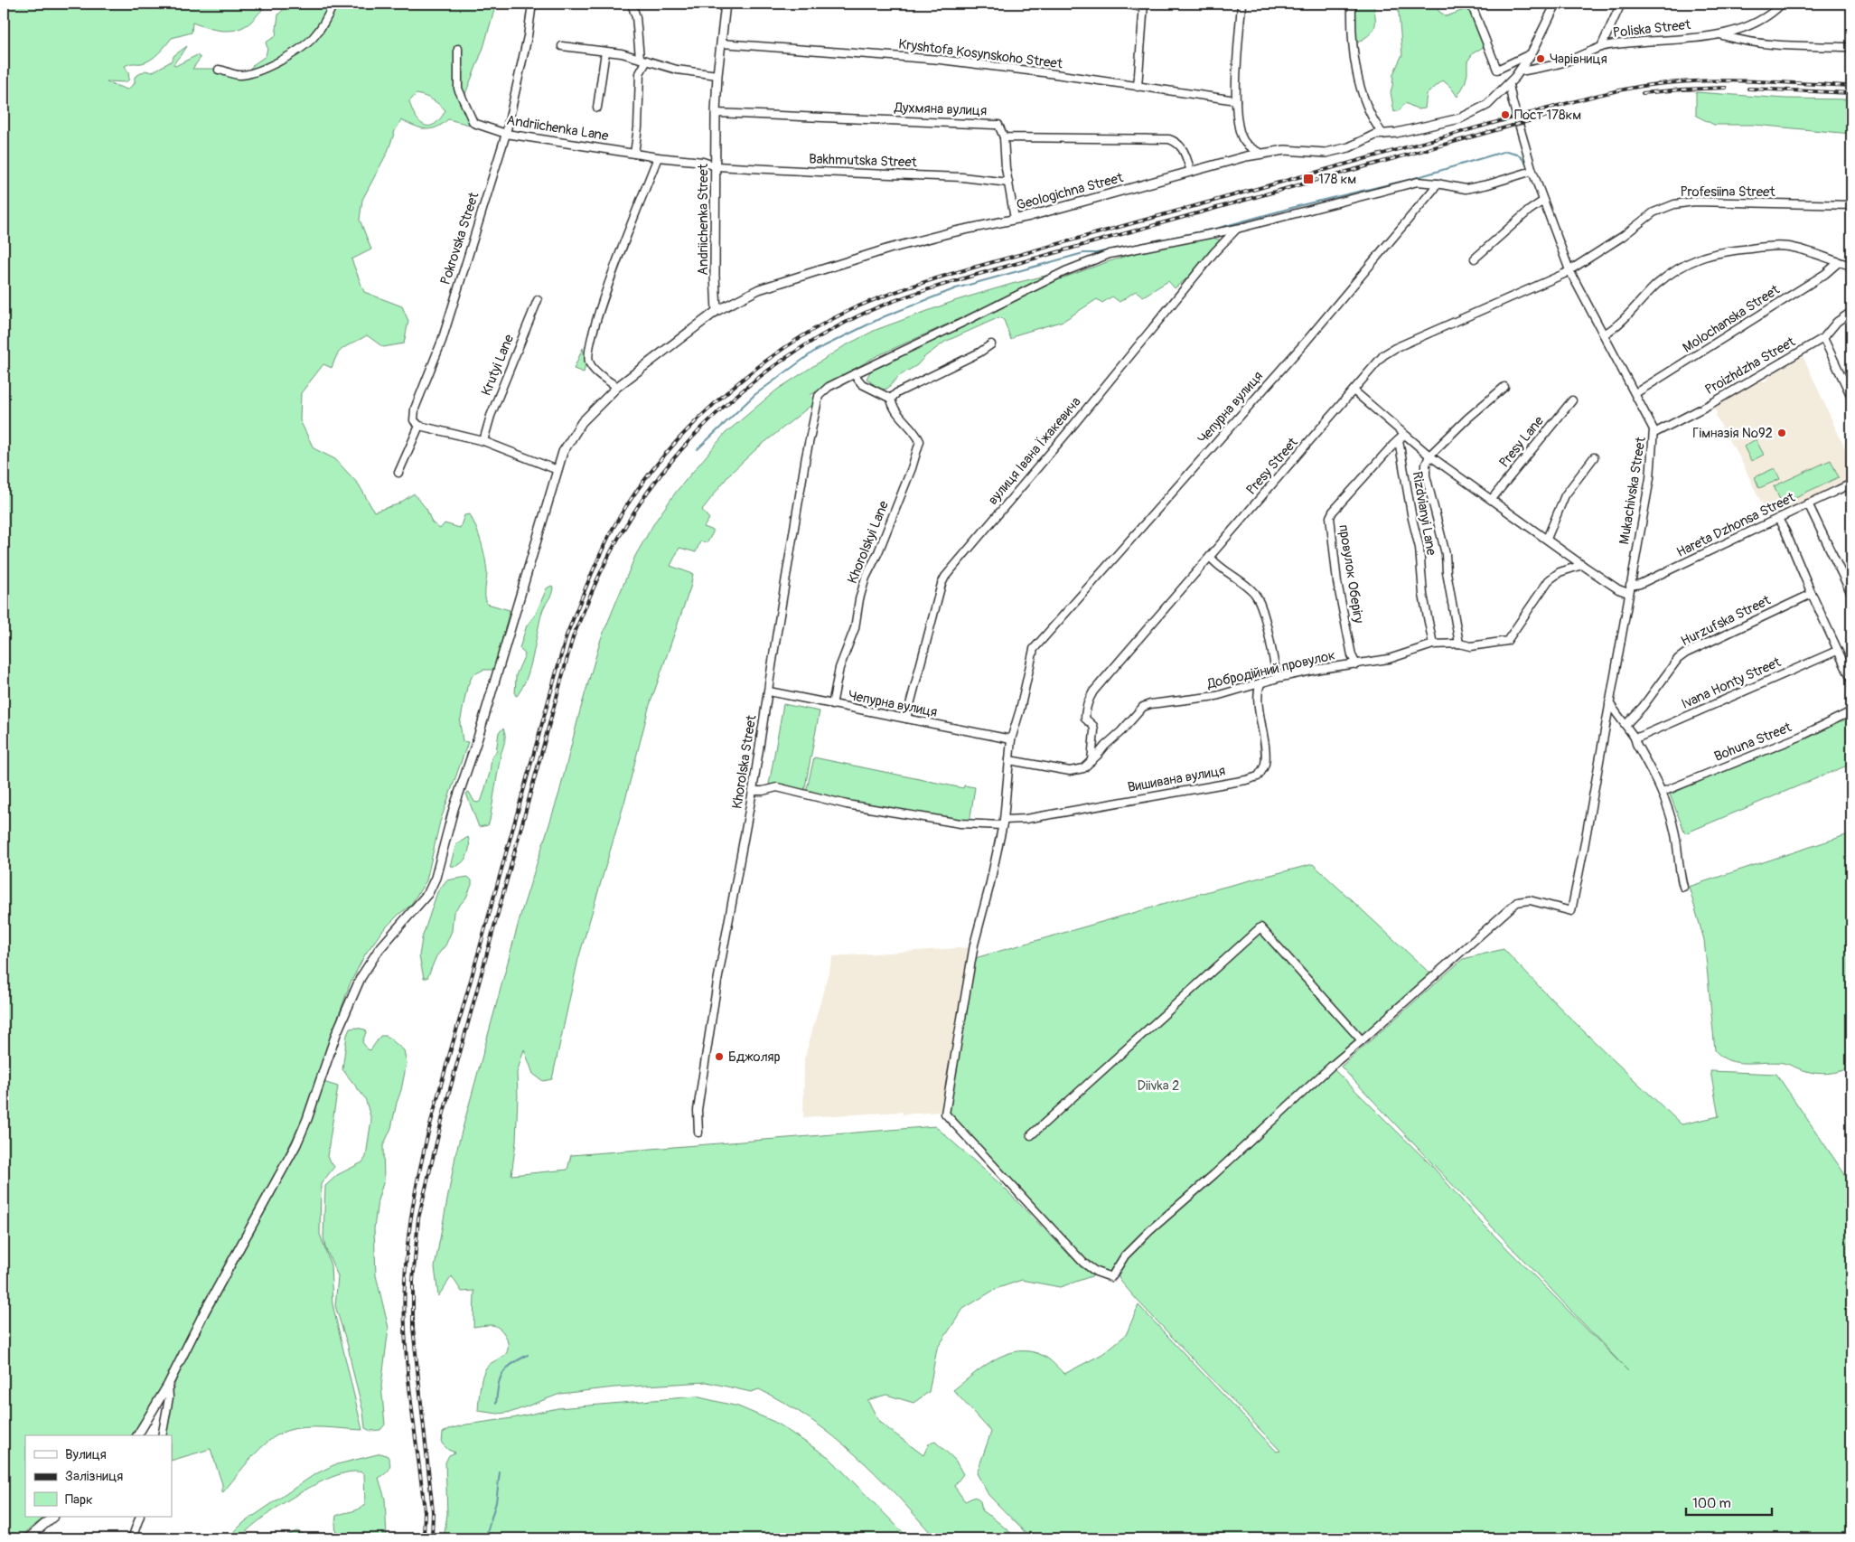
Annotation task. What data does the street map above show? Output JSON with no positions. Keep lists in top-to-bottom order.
{
  "streets": {
    "street": [
      "Poliska Street",
      "Kryshtofa Kosynskoho Street",
      "Духмяна вулиця",
      "Andriichenka Lane",
      "Bakhmutska Street",
      "Geologichna Street",
      "Profesiina Street",
      "Andriichenka Street",
      "Pokrovska Street",
      "Molochanska Street",
      "Krutyi Lane",
      "Proizhdzha Street",
      "Чепурна вулиця",
      "Presy Lane",
      "вулиця Івана Їжакевича",
      "Presy Street",
      "Mukachivska Street",
      "Rizdvianyi Lane",
      "Hareta Dzhonsa Street",
      "Khorolskyi Lane",
      "провулок Оберігу",
      "Hurzufska Street",
      "Добродійний провулок",
      "Ivana Honty Street",
      "Bohuna Street",
      "Khorolska Street",
      "Вишивана вулиця"
    ]
  },
  "crossings": [
    ["Kryshtofa Kosynskoho Street", "Andriichenka Street"],
    ["Духмяна вулиця", "Andriichenka Street"],
    ["Andriichenka Lane", "Bakhmutska Street"],
    ["Andriichenka Lane", "Andriichenka Street"],
    ["Andriichenka Lane", "Pokrovska Street"],
    ["Bakhmutska Street", "Andriichenka Street"],
    ["Geologichna Street", "Andriichenka Street"],
    ["Geologichna Street", "Mukachivska Street"],
    ["Profesiina Street", "Presy Street"],
    ["Profesiina Street", "Mukachivska Street"],
    ["Molochanska Street", "Mukachivska Street"],
    ["Proizhdzha Street", "Mukachivska Street"],
    ["Чепурна вулиця", "вулиця Івана Їжакевича"],
    ["Чепурна вулиця", "Mukachivska Street"],
    ["Чепурна вулиця", "Khorolskyi Lane"],
    ["Чепурна вулиця", "Добродійний провулок"],
    ["Чепурна вулиця", "Khorolska Street"],
    ["Чепурна вулиця", "Вишивана вулиця"],
    ["Presy Street", "Mukachivska Street"],
    ["Presy Street", "Добродійний провулок"],
    ["Mukachivska Street", "Hareta Dzhonsa Street"],
    ["Rizdvianyi Lane", "провулок Оберігу"],
    ["Rizdvianyi Lane", "Добродійний провулок"],
    ["провулок Оберігу", "Добродійний провулок"],
    ["Добродійний провулок", "Вишивана вулиця"],
    ["Khorolska Street", "Вишивана вулиця"]
  ],
  "parks": ["Diivka 2"],
  "places": {
    "other": [
      "Чарівниця",
      "Пост 178км",
      "Гімназія №92",
      "Бджоляр"
    ],
    "transit": ["178 км"]
  },
  "legend": ["Вулиця", "Залізниця", "Парк"],
  "scale_bar": "100 m"
}
